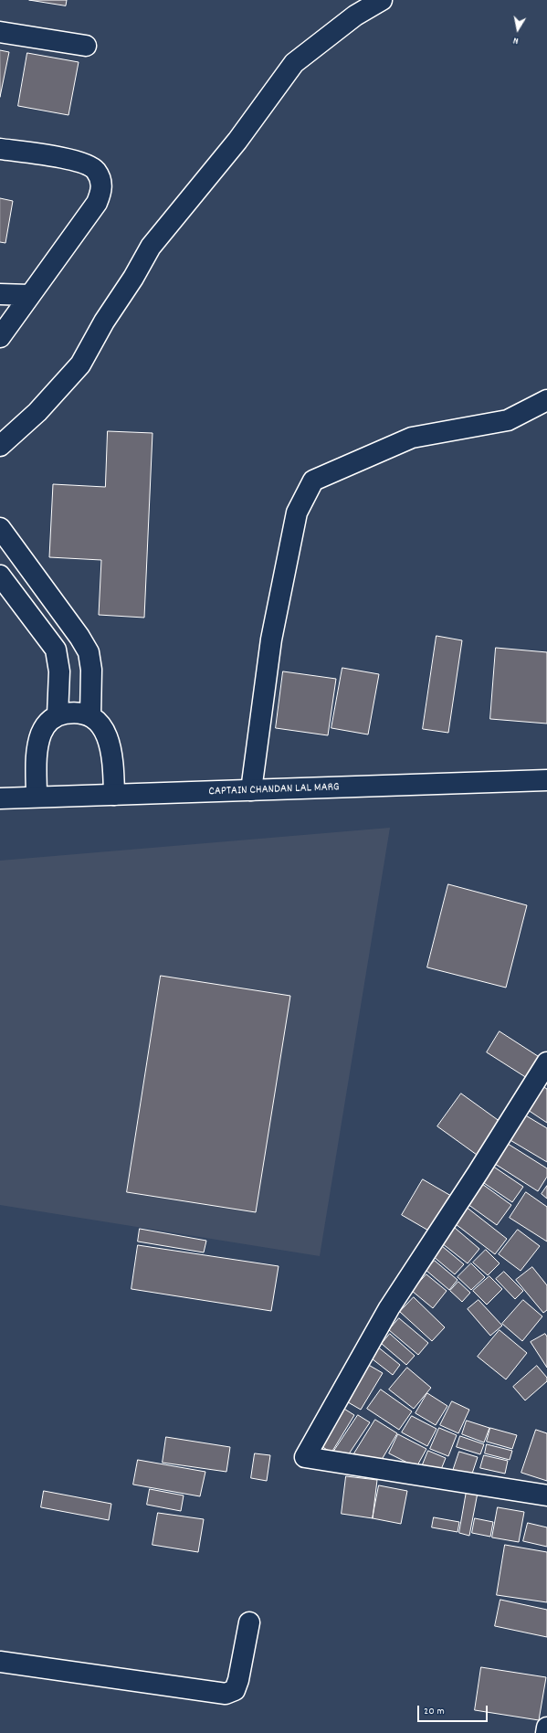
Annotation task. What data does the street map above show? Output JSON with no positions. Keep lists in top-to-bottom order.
{
  "streets": {
    "street": ["CAPTAIN CHANDAN LAL MARG"]
  },
  "scale_bar": "20 m",
  "north": "bottom"
}
